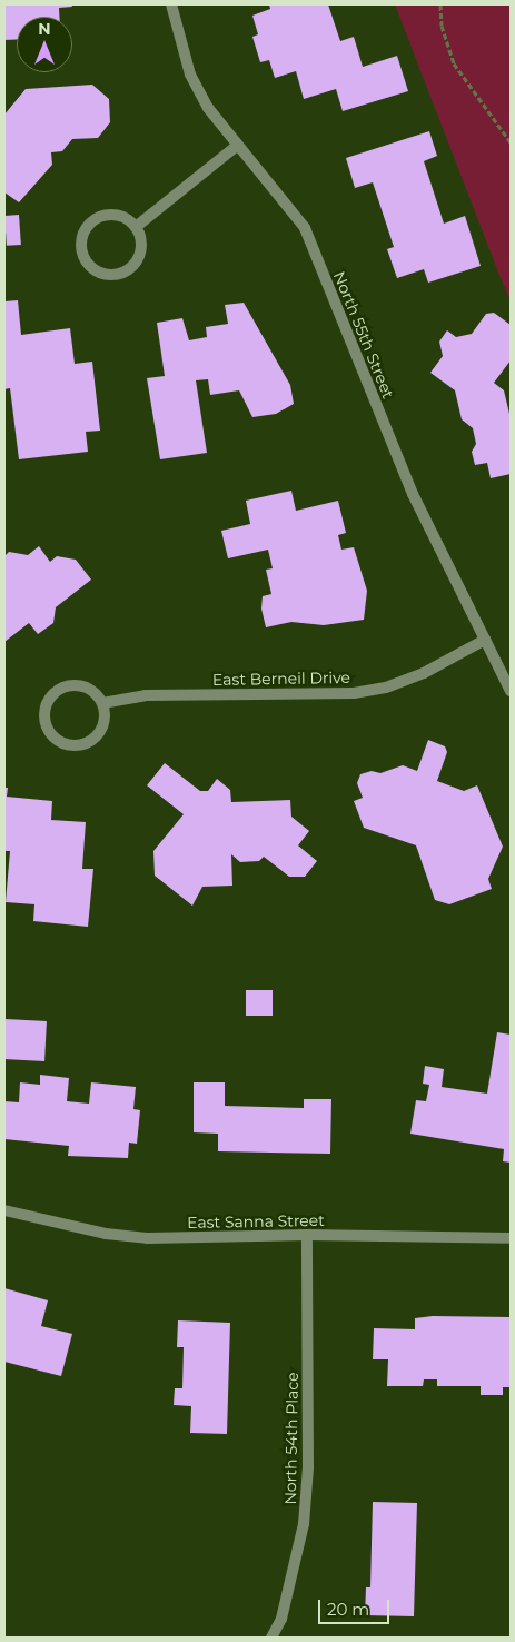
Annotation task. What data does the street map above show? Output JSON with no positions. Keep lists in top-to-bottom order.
{
  "streets": {
    "street": [
      "North 55th Street",
      "East Berneil Drive",
      "East Sanna Street",
      "North 54th Place"
    ]
  },
  "crossings": [
    ["North 55th Street", "East Berneil Drive"],
    ["East Sanna Street", "North 54th Place"]
  ],
  "scale_bar": "20 m",
  "north": "top"
}
